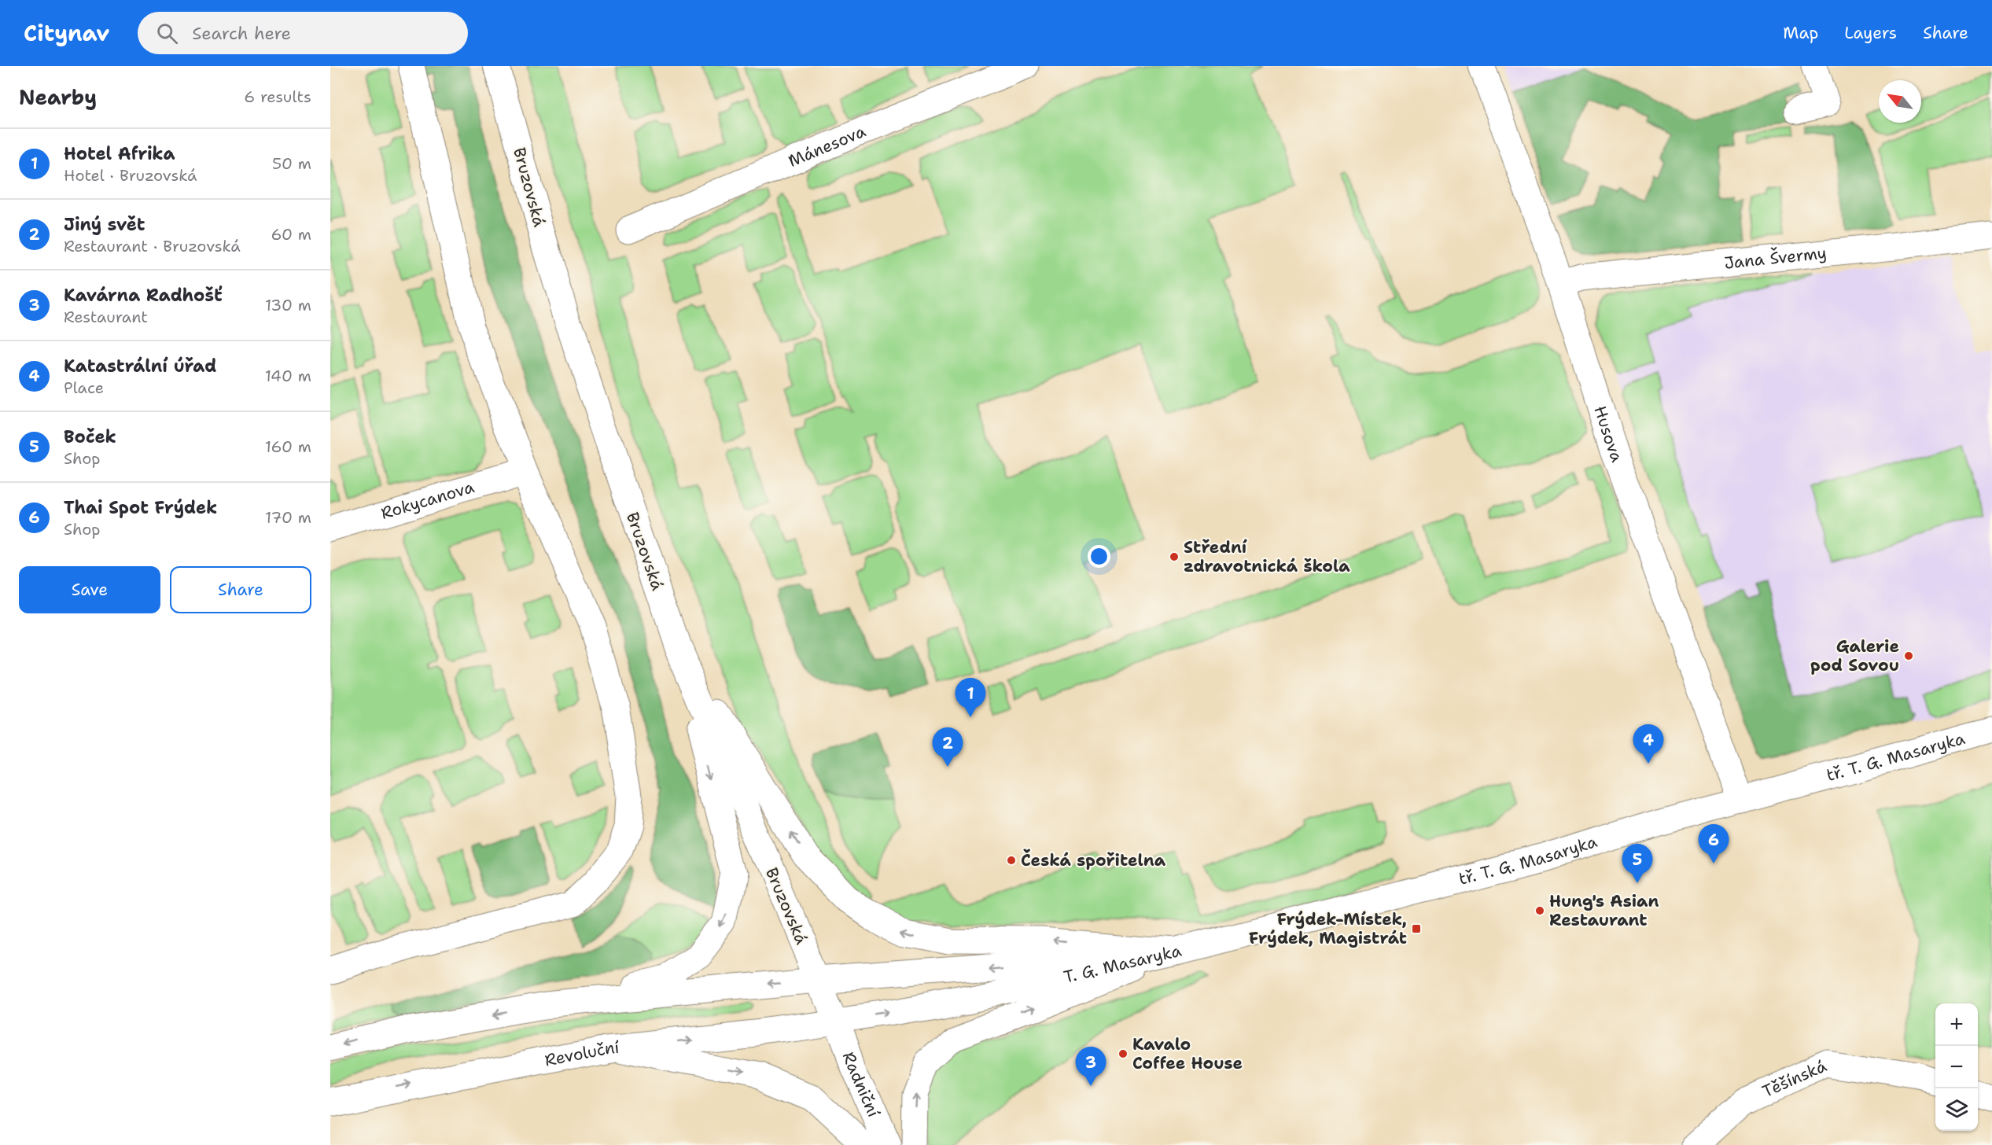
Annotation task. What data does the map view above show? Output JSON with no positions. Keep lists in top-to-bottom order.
{
  "streets": {
    "street": [
      "Mánesova",
      "Bruzovská",
      "Jana Švermy",
      "Husova",
      "Rokycanova",
      "tř. T. G. Masaryka",
      "T. G. Masaryka",
      "Revoluční",
      "Těšínská",
      "Radniční"
    ]
  },
  "crossings": [
    ["Bruzovská", "T. G. Masaryka"],
    ["Bruzovská", "Revoluční"],
    ["Bruzovská", "Radniční"],
    ["Jana Švermy", "Husova"],
    ["Husova", "tř. T. G. Masaryka"],
    ["tř. T. G. Masaryka", "T. G. Masaryka"],
    ["T. G. Masaryka", "Revoluční"],
    ["T. G. Masaryka", "Radniční"],
    ["Revoluční", "Radniční"]
  ],
  "places": {
    "other": [
      "Střední zdravotnická škola",
      "Galerie pod Sovou",
      "Česká spořitelna",
      "Hung's Asian Restaurant",
      "Kavalo Coffee House"
    ],
    "transit": ["Frýdek-Místek, Frýdek, Magistrát"]
  },
  "north": "top left",
  "page": {
    "header": "Citynav",
    "search": "Search here",
    "nav": ["Map", "Layers", "Share"],
    "heading": ["Nearby", "6 results"],
    "list": [
      {
        "mark": "1",
        "name": "Hotel Afrika",
        "note": "Hotel · Bruzovská",
        "value": "50 m"
      },
      {
        "mark": "2",
        "name": "Jiný svět",
        "note": "Restaurant · Bruzovská",
        "value": "60 m"
      },
      {
        "mark": "3",
        "name": "Kavárna Radhošť",
        "note": "Restaurant",
        "value": "130 m"
      },
      {
        "mark": "4",
        "name": "Katastrální úřad",
        "note": "Place",
        "value": "140 m"
      },
      {
        "mark": "5",
        "name": "Boček",
        "note": "Shop",
        "value": "160 m"
      },
      {
        "mark": "6",
        "name": "Thai Spot Frýdek",
        "note": "Shop",
        "value": "170 m"
      }
    ],
    "buttons": ["Save", "Share"],
    "pins": [
      "1",
      "4",
      "2",
      "6",
      "5",
      "3"
    ],
    "map_buttons": ["+", "−"]
  }
}
